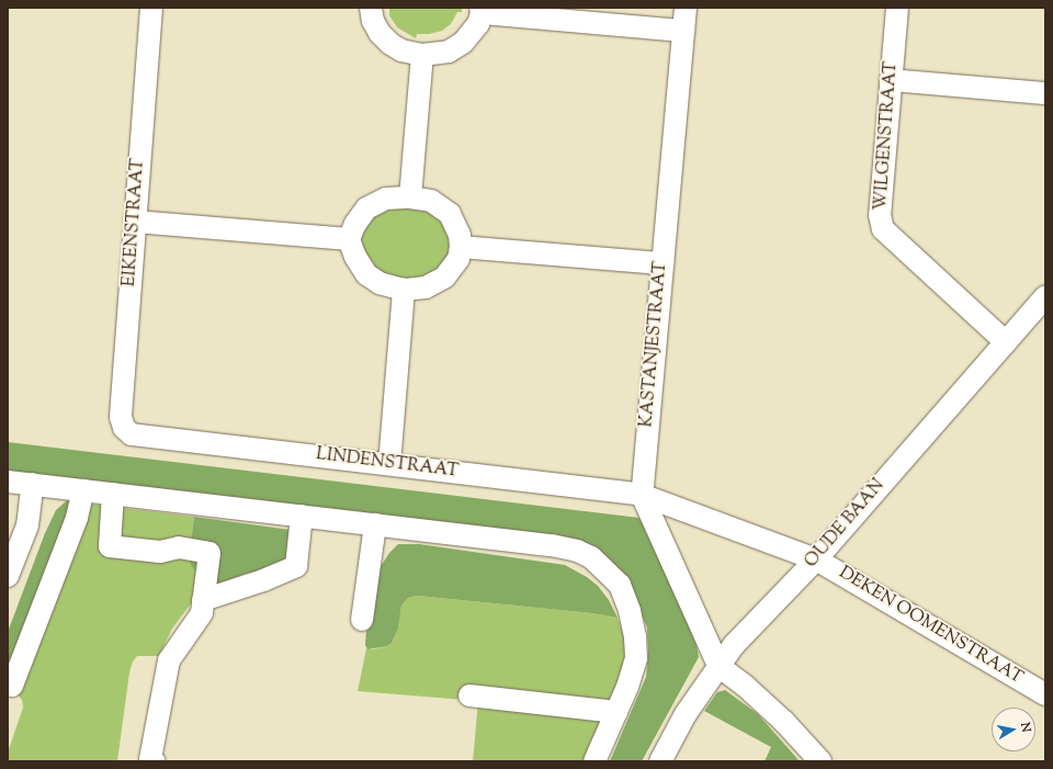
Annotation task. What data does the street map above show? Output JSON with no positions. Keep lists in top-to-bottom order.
{
  "streets": {
    "street": [
      "WILGENSTRAAT",
      "EIKENSTRAAT",
      "KASTANJESTRAAT",
      "LINDENSTRAAT",
      "OUDE BAAN",
      "DEKEN OOMENSTRAAT"
    ]
  },
  "crossings": [
    ["WILGENSTRAAT", "OUDE BAAN"],
    ["EIKENSTRAAT", "LINDENSTRAAT"],
    ["KASTANJESTRAAT", "LINDENSTRAAT"],
    ["KASTANJESTRAAT", "OUDE BAAN"],
    ["KASTANJESTRAAT", "DEKEN OOMENSTRAAT"],
    ["LINDENSTRAAT", "DEKEN OOMENSTRAAT"],
    ["OUDE BAAN", "DEKEN OOMENSTRAAT"]
  ],
  "north": "right"
}
